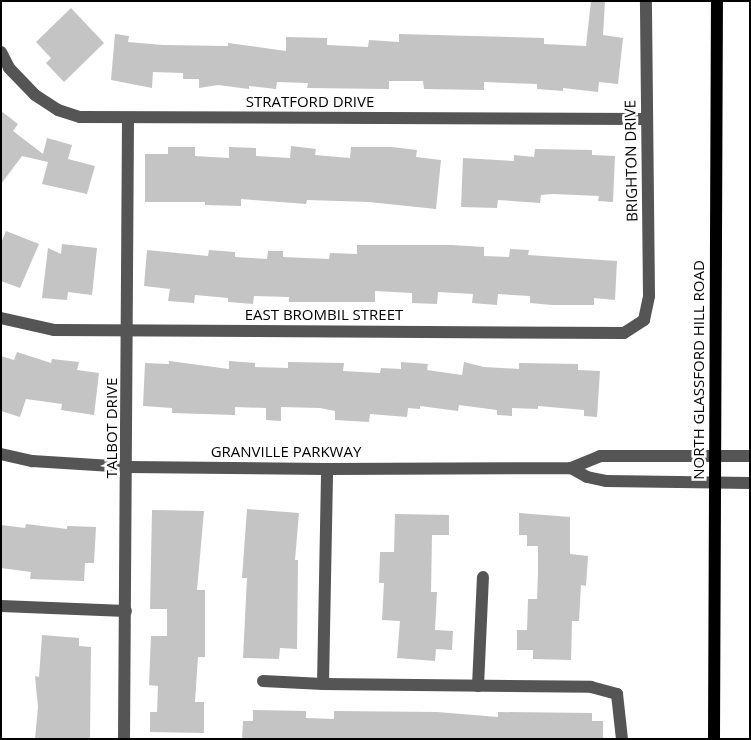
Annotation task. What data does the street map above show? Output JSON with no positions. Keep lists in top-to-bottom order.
{
  "streets": {
    "main road": ["NORTH GLASSFORD HILL ROAD"],
    "street": [
      "STRATFORD DRIVE",
      "BRIGHTON DRIVE",
      "EAST BROMBIL STREET",
      "TALBOT DRIVE",
      "GRANVILLE PARKWAY"
    ]
  },
  "crossings": [
    ["STRATFORD DRIVE", "BRIGHTON DRIVE"],
    ["STRATFORD DRIVE", "TALBOT DRIVE"],
    ["BRIGHTON DRIVE", "EAST BROMBIL STREET"],
    ["EAST BROMBIL STREET", "TALBOT DRIVE"],
    ["NORTH GLASSFORD HILL ROAD", "GRANVILLE PARKWAY"],
    ["TALBOT DRIVE", "GRANVILLE PARKWAY"]
  ]
}
